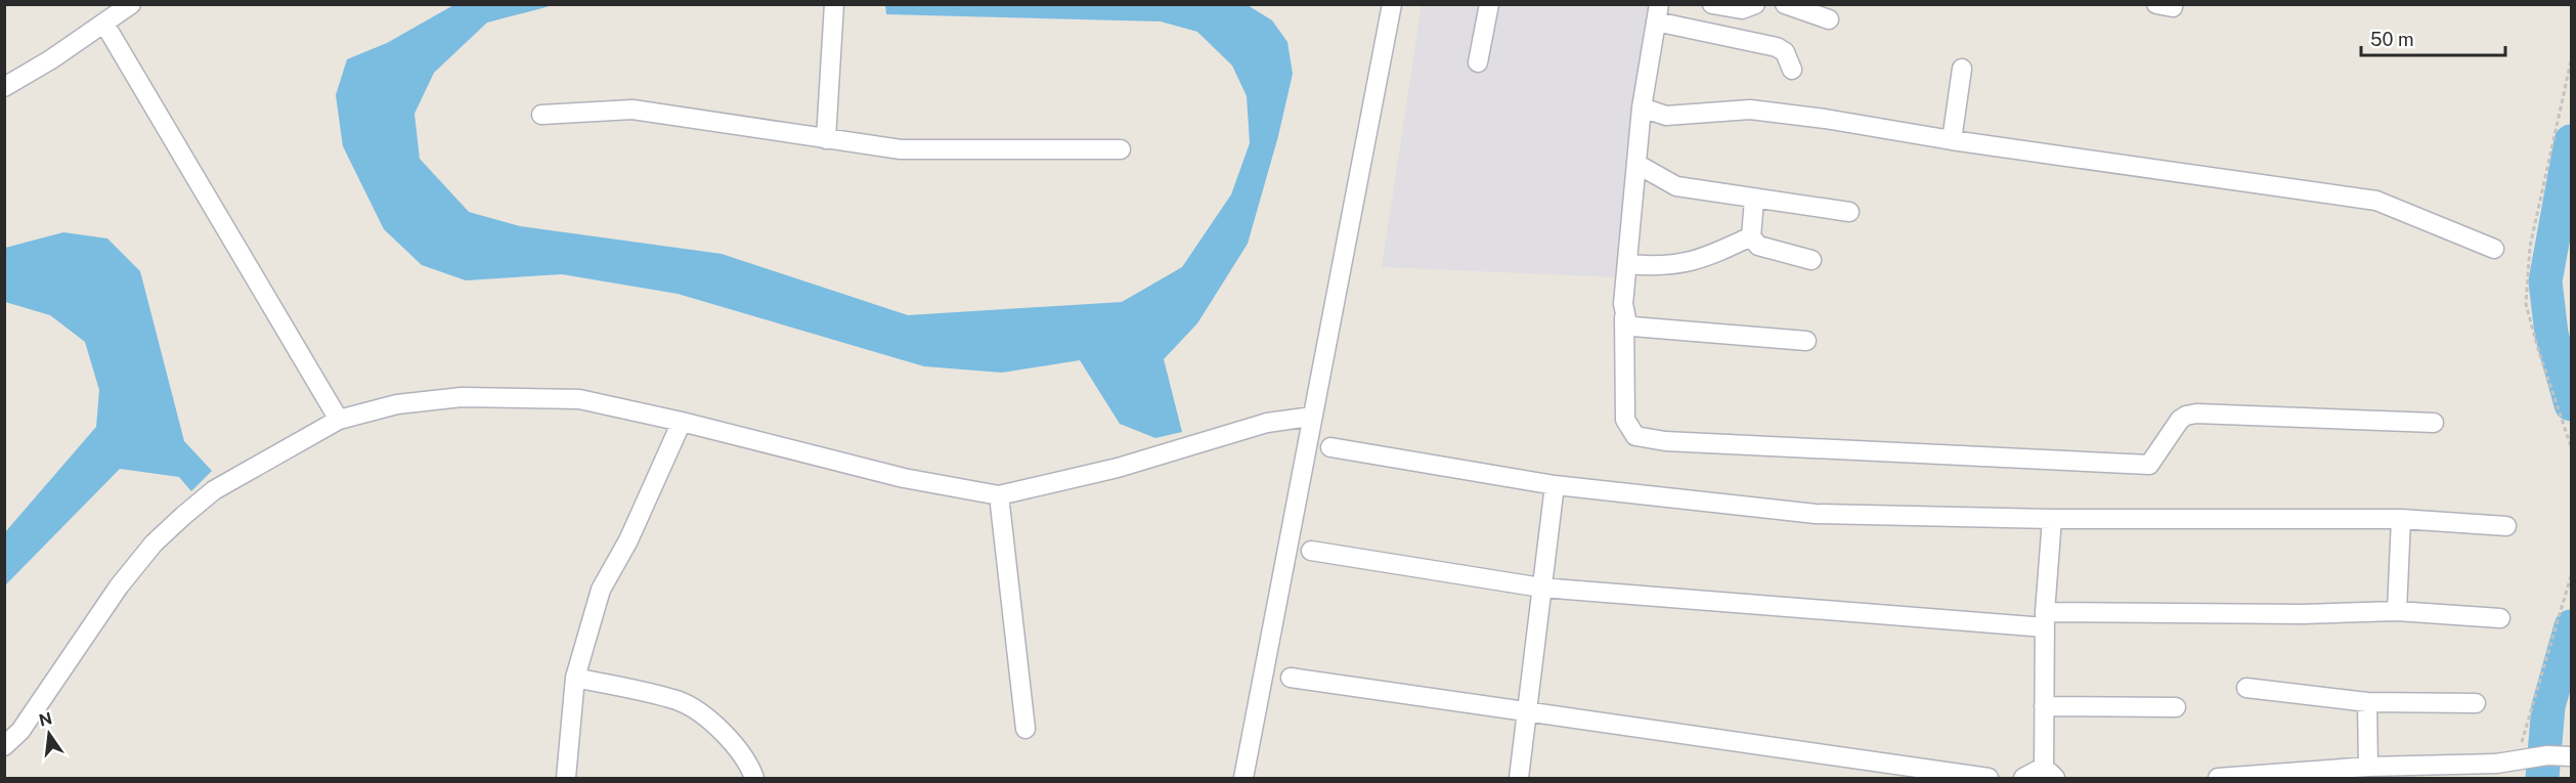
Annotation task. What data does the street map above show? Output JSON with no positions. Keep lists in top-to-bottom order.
{
  "scale_bar": "50 m",
  "north": "top"
}
